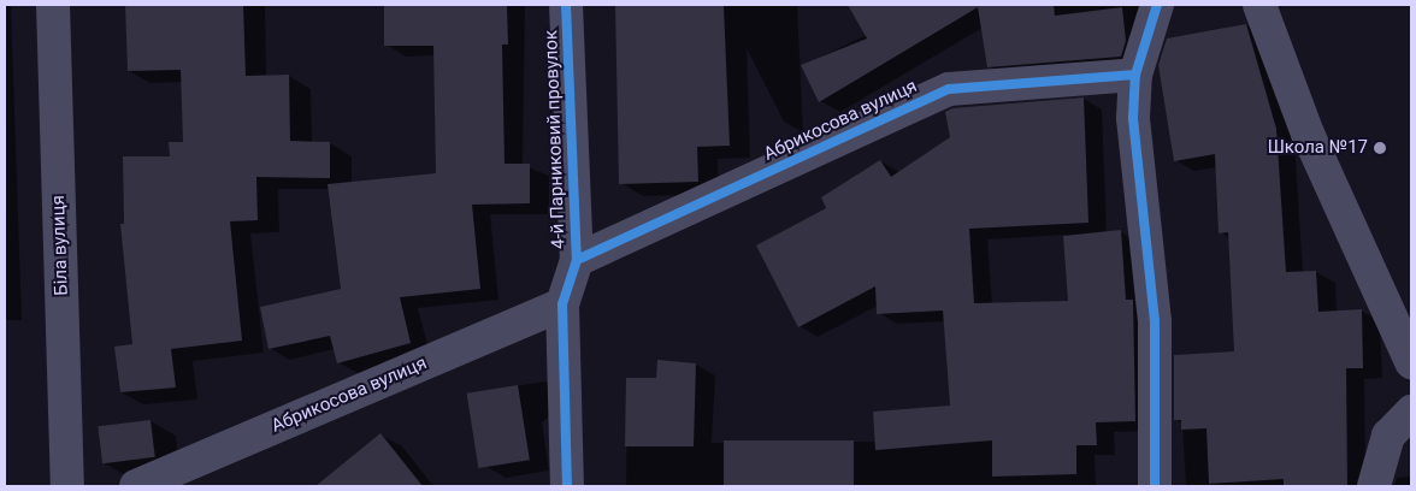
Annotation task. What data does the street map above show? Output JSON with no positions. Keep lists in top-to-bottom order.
{
  "streets": {
    "street": ["Абрикосова вулиця", "4-й Парниковий провулок", "Біла вулиця"]
  },
  "crossings": [
    ["Абрикосова вулиця", "4-й Парниковий провулок"]
  ],
  "places": ["Школа №17"]
}
